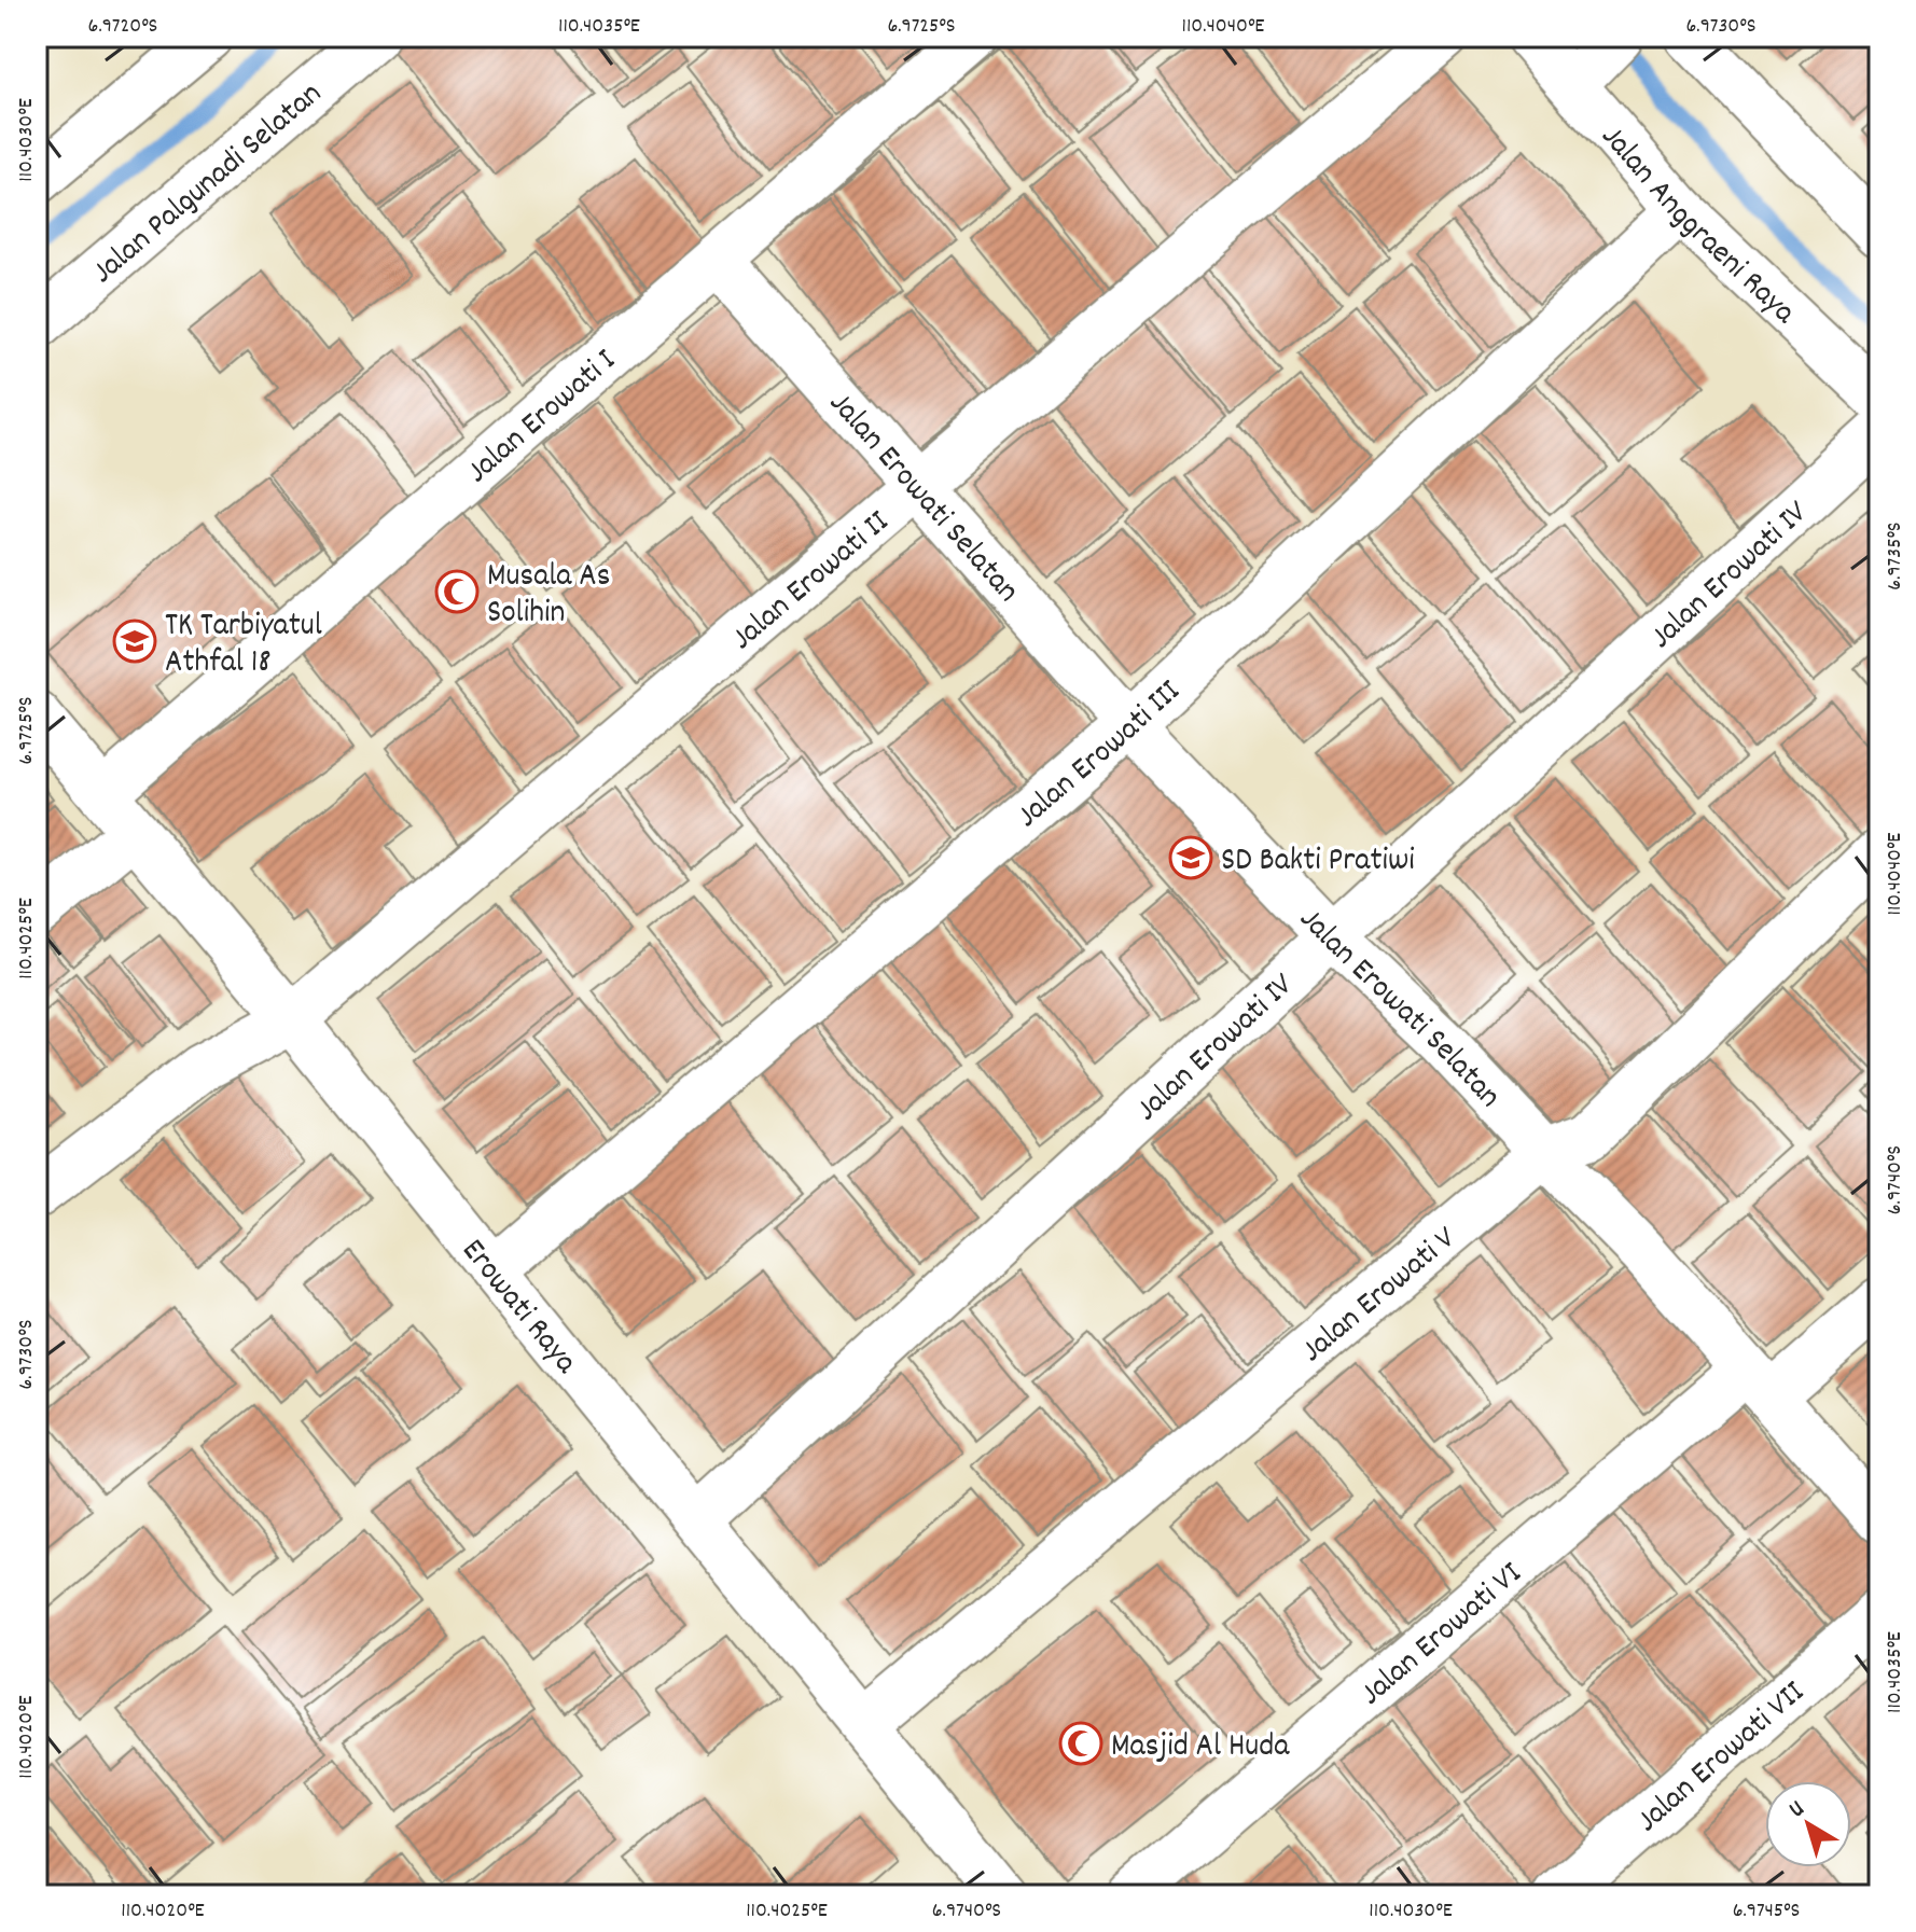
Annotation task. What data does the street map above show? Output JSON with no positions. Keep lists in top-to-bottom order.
{
  "streets": {
    "street": [
      "Jalan Palgunadi Selatan",
      "Jalan Anggraeni Raya",
      "Jalan Erowati I",
      "Jalan Erowati Selatan",
      "Jalan Erowati IV",
      "Jalan Erowati II",
      "Jalan Erowati III",
      "Jalan Erowati V",
      "Erowati Raya",
      "Jalan Erowati VI",
      "Jalan Erowati VII"
    ]
  },
  "crossings": [
    ["Jalan Anggraeni Raya", "Jalan Erowati III"],
    ["Jalan Erowati I", "Jalan Erowati Selatan"],
    ["Jalan Erowati I", "Erowati Raya"],
    ["Jalan Erowati Selatan", "Jalan Erowati IV"],
    ["Jalan Erowati Selatan", "Jalan Erowati II"],
    ["Jalan Erowati Selatan", "Jalan Erowati III"],
    ["Jalan Erowati Selatan", "Jalan Erowati V"],
    ["Jalan Erowati Selatan", "Jalan Erowati VI"],
    ["Jalan Erowati IV", "Erowati Raya"],
    ["Jalan Erowati II", "Erowati Raya"],
    ["Jalan Erowati III", "Erowati Raya"],
    ["Jalan Erowati V", "Erowati Raya"]
  ],
  "places": {
    "mosque": ["Musala As Solihin", "Masjid Al Huda"],
    "school or university": ["TK Tarbiyatul Athfal 18", "SD Bakti Pratiwi"]
  },
  "north": "top left",
  "coordinates": [
    "6.9720°S",
    "110.4035°E",
    "6.9725°S",
    "110.4040°E",
    "6.9730°S",
    "110.4030°E",
    "6.9735°S",
    "110.4025°E",
    "6.9740°S",
    "110.4020°E",
    "6.9745°S"
  ]
}
